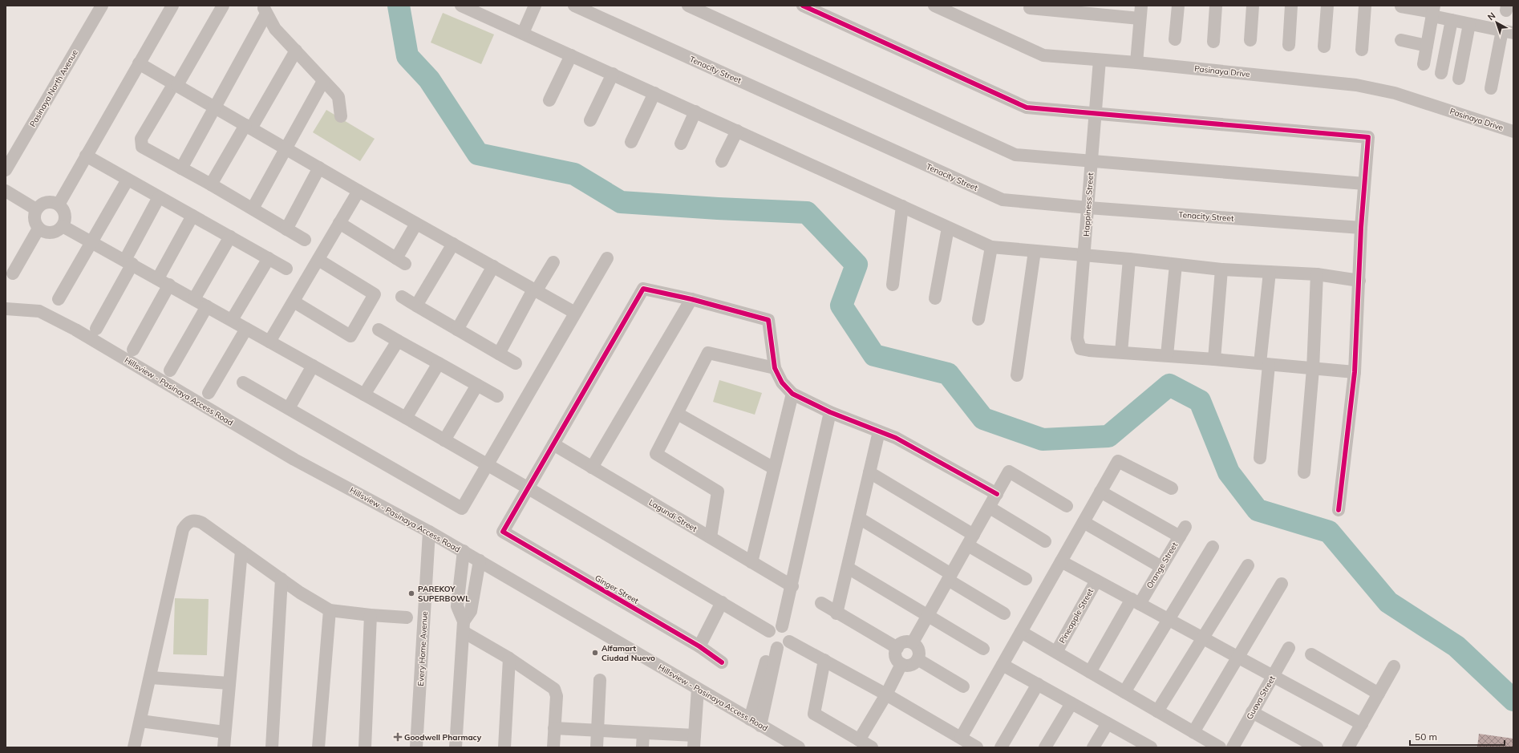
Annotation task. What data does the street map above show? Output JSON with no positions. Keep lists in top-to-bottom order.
{
  "streets": {
    "street": [
      "Tenacity Street",
      "Pasinaya Drive",
      "Pasinaya North Avenue",
      "Happiness Street",
      "Hillsview - Pasinaya Access Road",
      "Lagundi Street",
      "Orange Street",
      "Ginger Street",
      "Pineapple Street",
      "Every Home Avenue",
      "Guava Street"
    ]
  },
  "crossings": [
    ["Tenacity Street", "Happiness Street"],
    ["Pasinaya Drive", "Happiness Street"],
    ["Hillsview - Pasinaya Access Road", "Every Home Avenue"]
  ],
  "places": {
    "other": ["PAREKOY SUPERBOWL", "Alfamart Ciudad Nuevo"],
    "health": ["Goodwell Pharmacy"]
  },
  "scale_bar": "50 m",
  "north": "top left"
}
